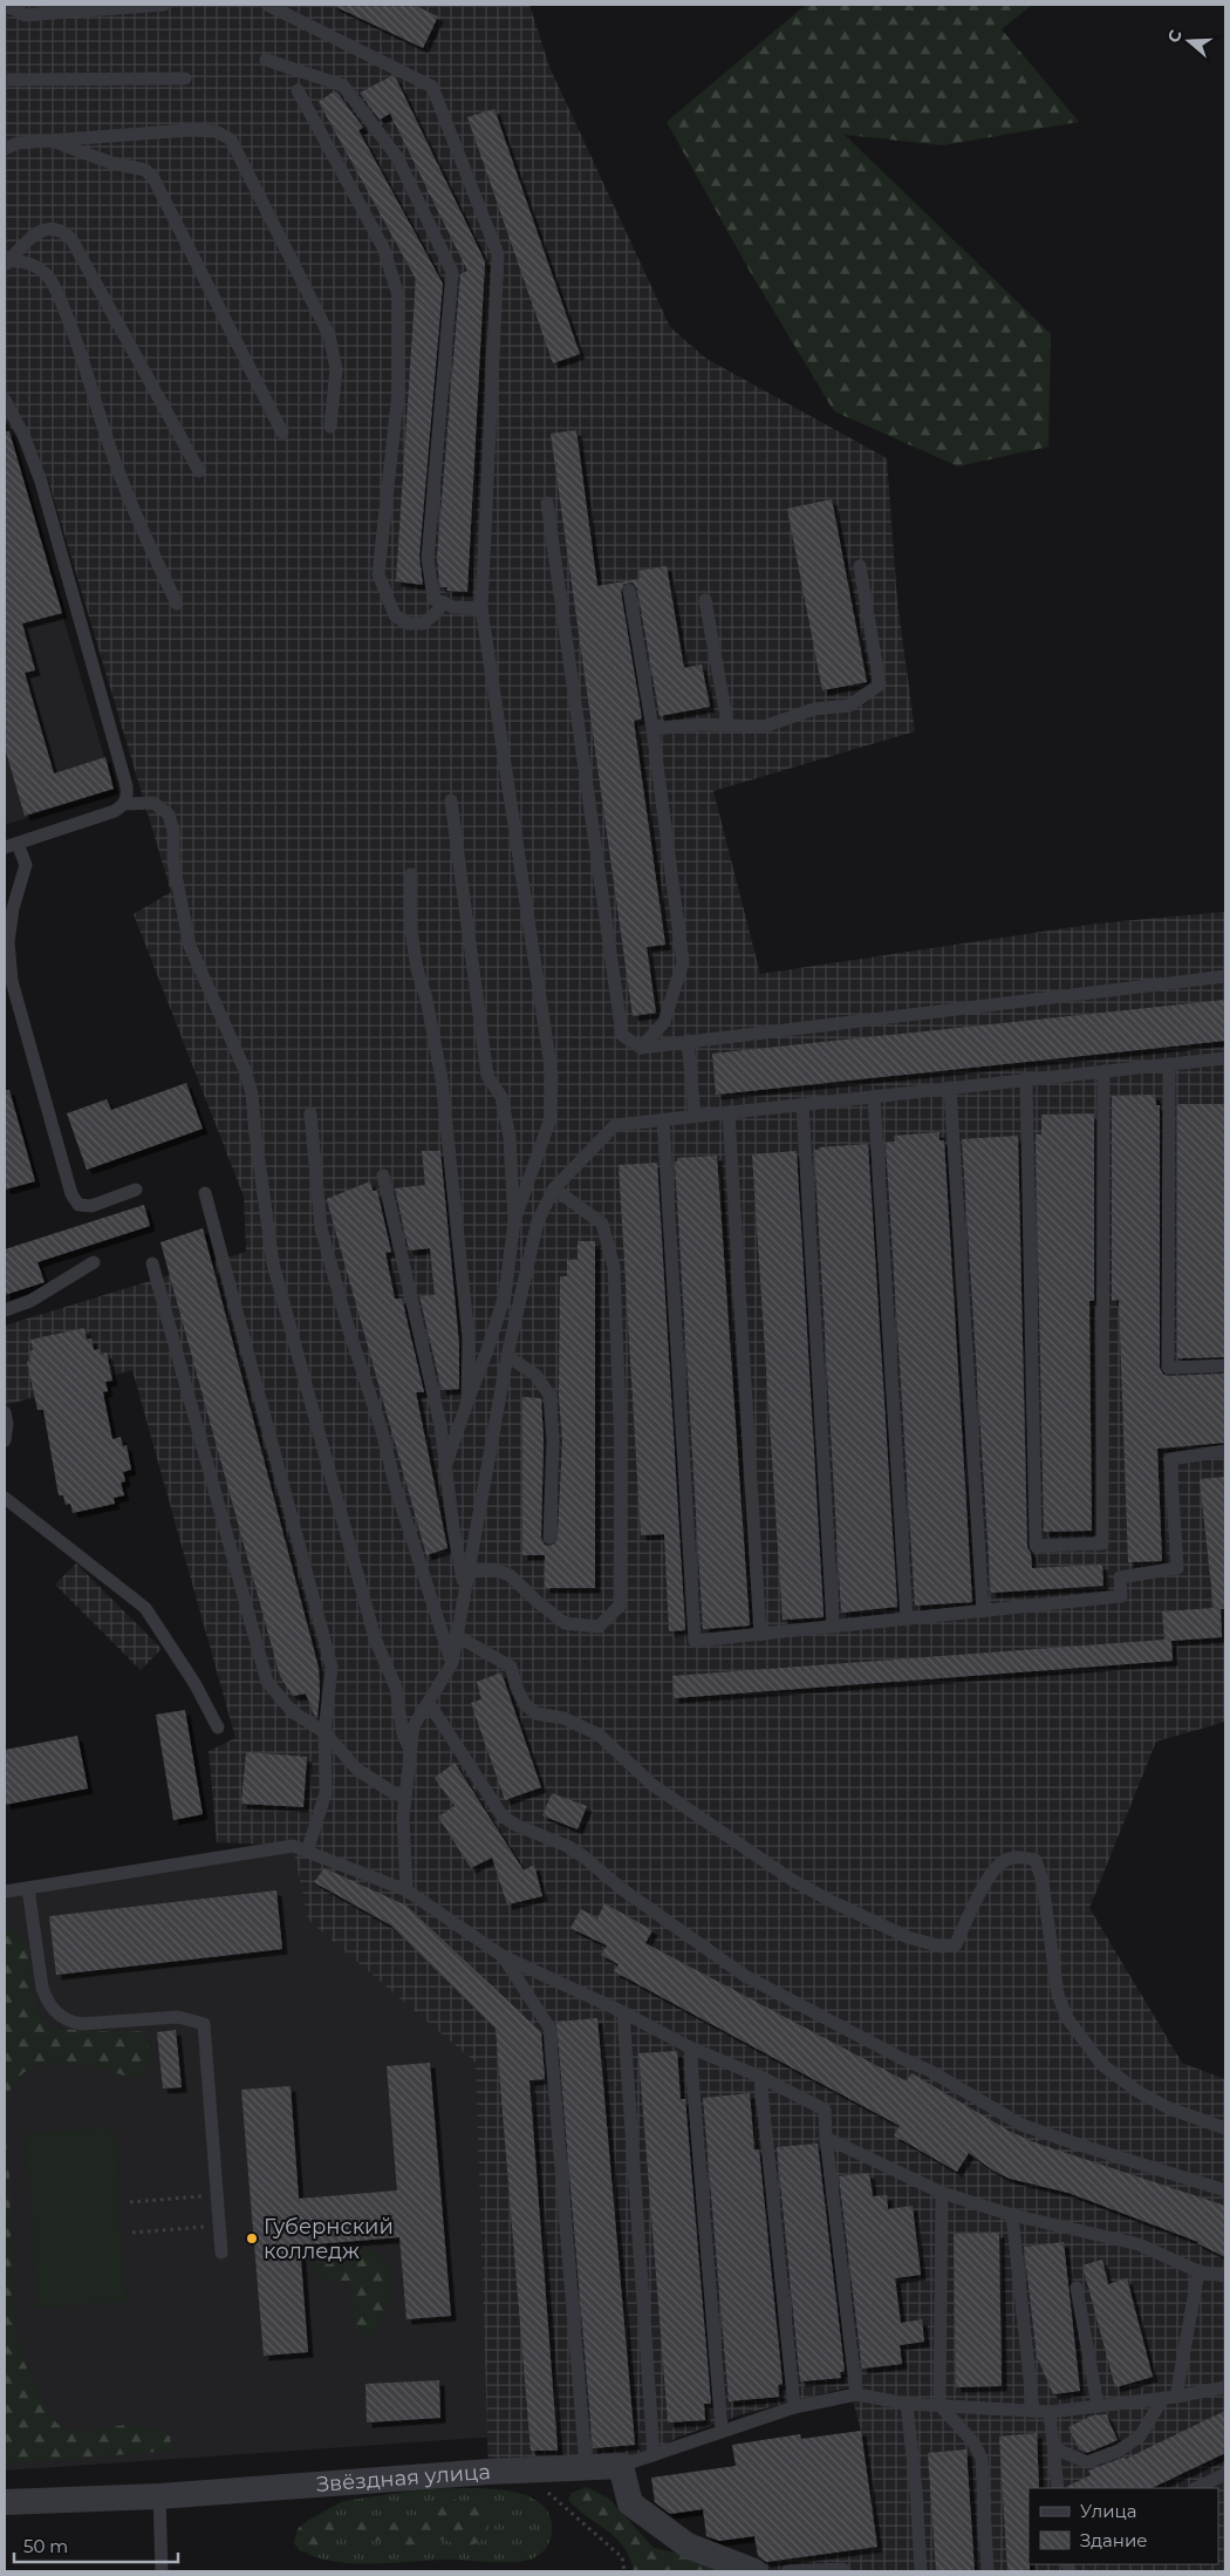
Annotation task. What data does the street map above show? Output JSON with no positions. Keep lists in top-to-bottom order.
{
  "streets": {
    "street": ["Звёздная улица"]
  },
  "places": ["Губернский колледж"],
  "legend": ["Улица", "Здание"],
  "scale_bar": "50 m",
  "north": "left"
}
